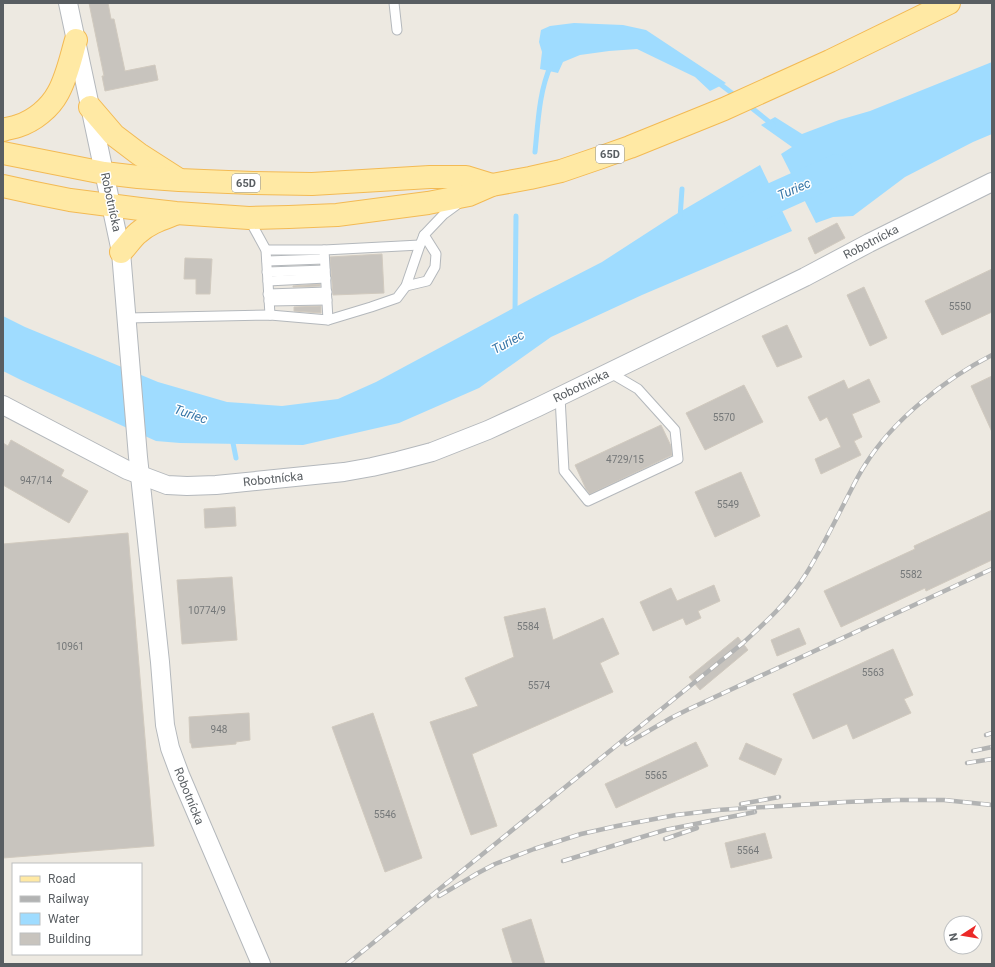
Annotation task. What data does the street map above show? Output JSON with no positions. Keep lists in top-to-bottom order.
{
  "streets": {
    "main road": ["65D"],
    "street": ["Robotnícka"]
  },
  "crossings": [
    ["65D", "Robotnícka"]
  ],
  "water": ["Turiec"],
  "house_numbers": [
    "5550",
    "5570",
    "4729/15",
    "947/14",
    "5549",
    "5582",
    "10774/9",
    "5584",
    "10961",
    "5563",
    "5574",
    "948",
    "5565",
    "5546",
    "5564"
  ],
  "legend": [
    "Road",
    "Railway",
    "Water",
    "Building"
  ],
  "north": "left"
}
